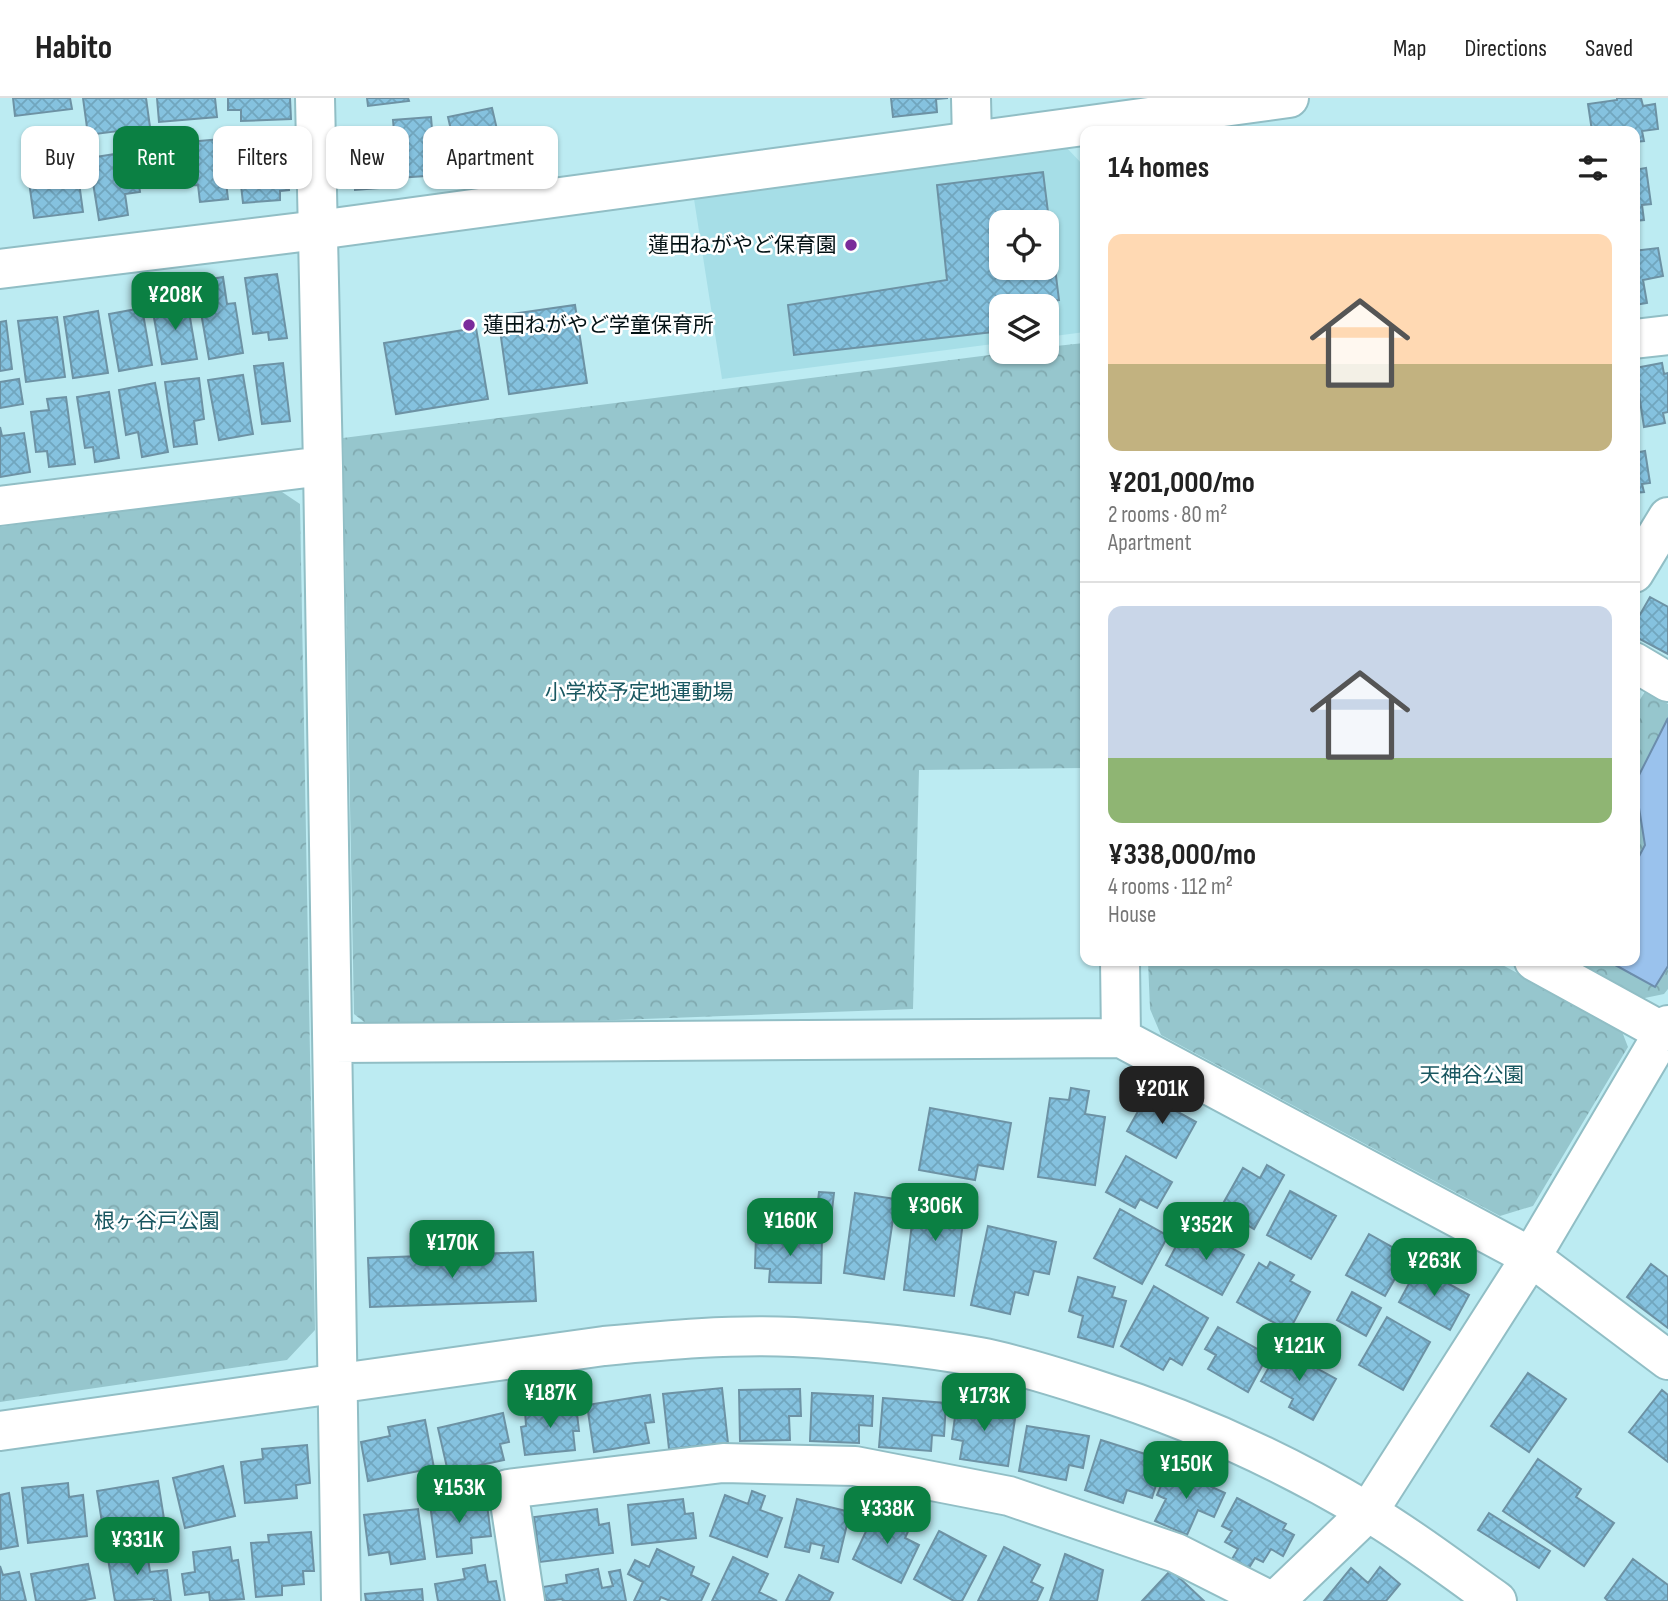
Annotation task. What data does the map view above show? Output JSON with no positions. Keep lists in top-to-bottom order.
{
  "parks": ["小学校予定地運動場", "天神谷公園", "根ヶ谷戸公園"],
  "places": ["蓮田ねがやど保育園", "蓮田ねがやど学童保育所"],
  "page": {
    "header": "Habito",
    "nav": ["Map", "Directions", "Saved"],
    "chip": [
      "Buy",
      "Rent",
      "Filters",
      "New",
      "Apartment"
    ],
    "heading": "14 homes",
    "list": [
      {
        "name": "¥201,000/mo",
        "note": "2 rooms · 80 m² · Apartment"
      },
      {
        "name": "¥338,000/mo",
        "note": "4 rooms · 112 m² · House"
      }
    ],
    "price": [
      "¥208K",
      "¥201K",
      "¥306K",
      "¥160K",
      "¥352K",
      "¥170K",
      "¥263K",
      "¥121K",
      "¥187K",
      "¥173K",
      "¥150K",
      "¥153K",
      "¥338K",
      "¥331K"
    ]
  }
}
